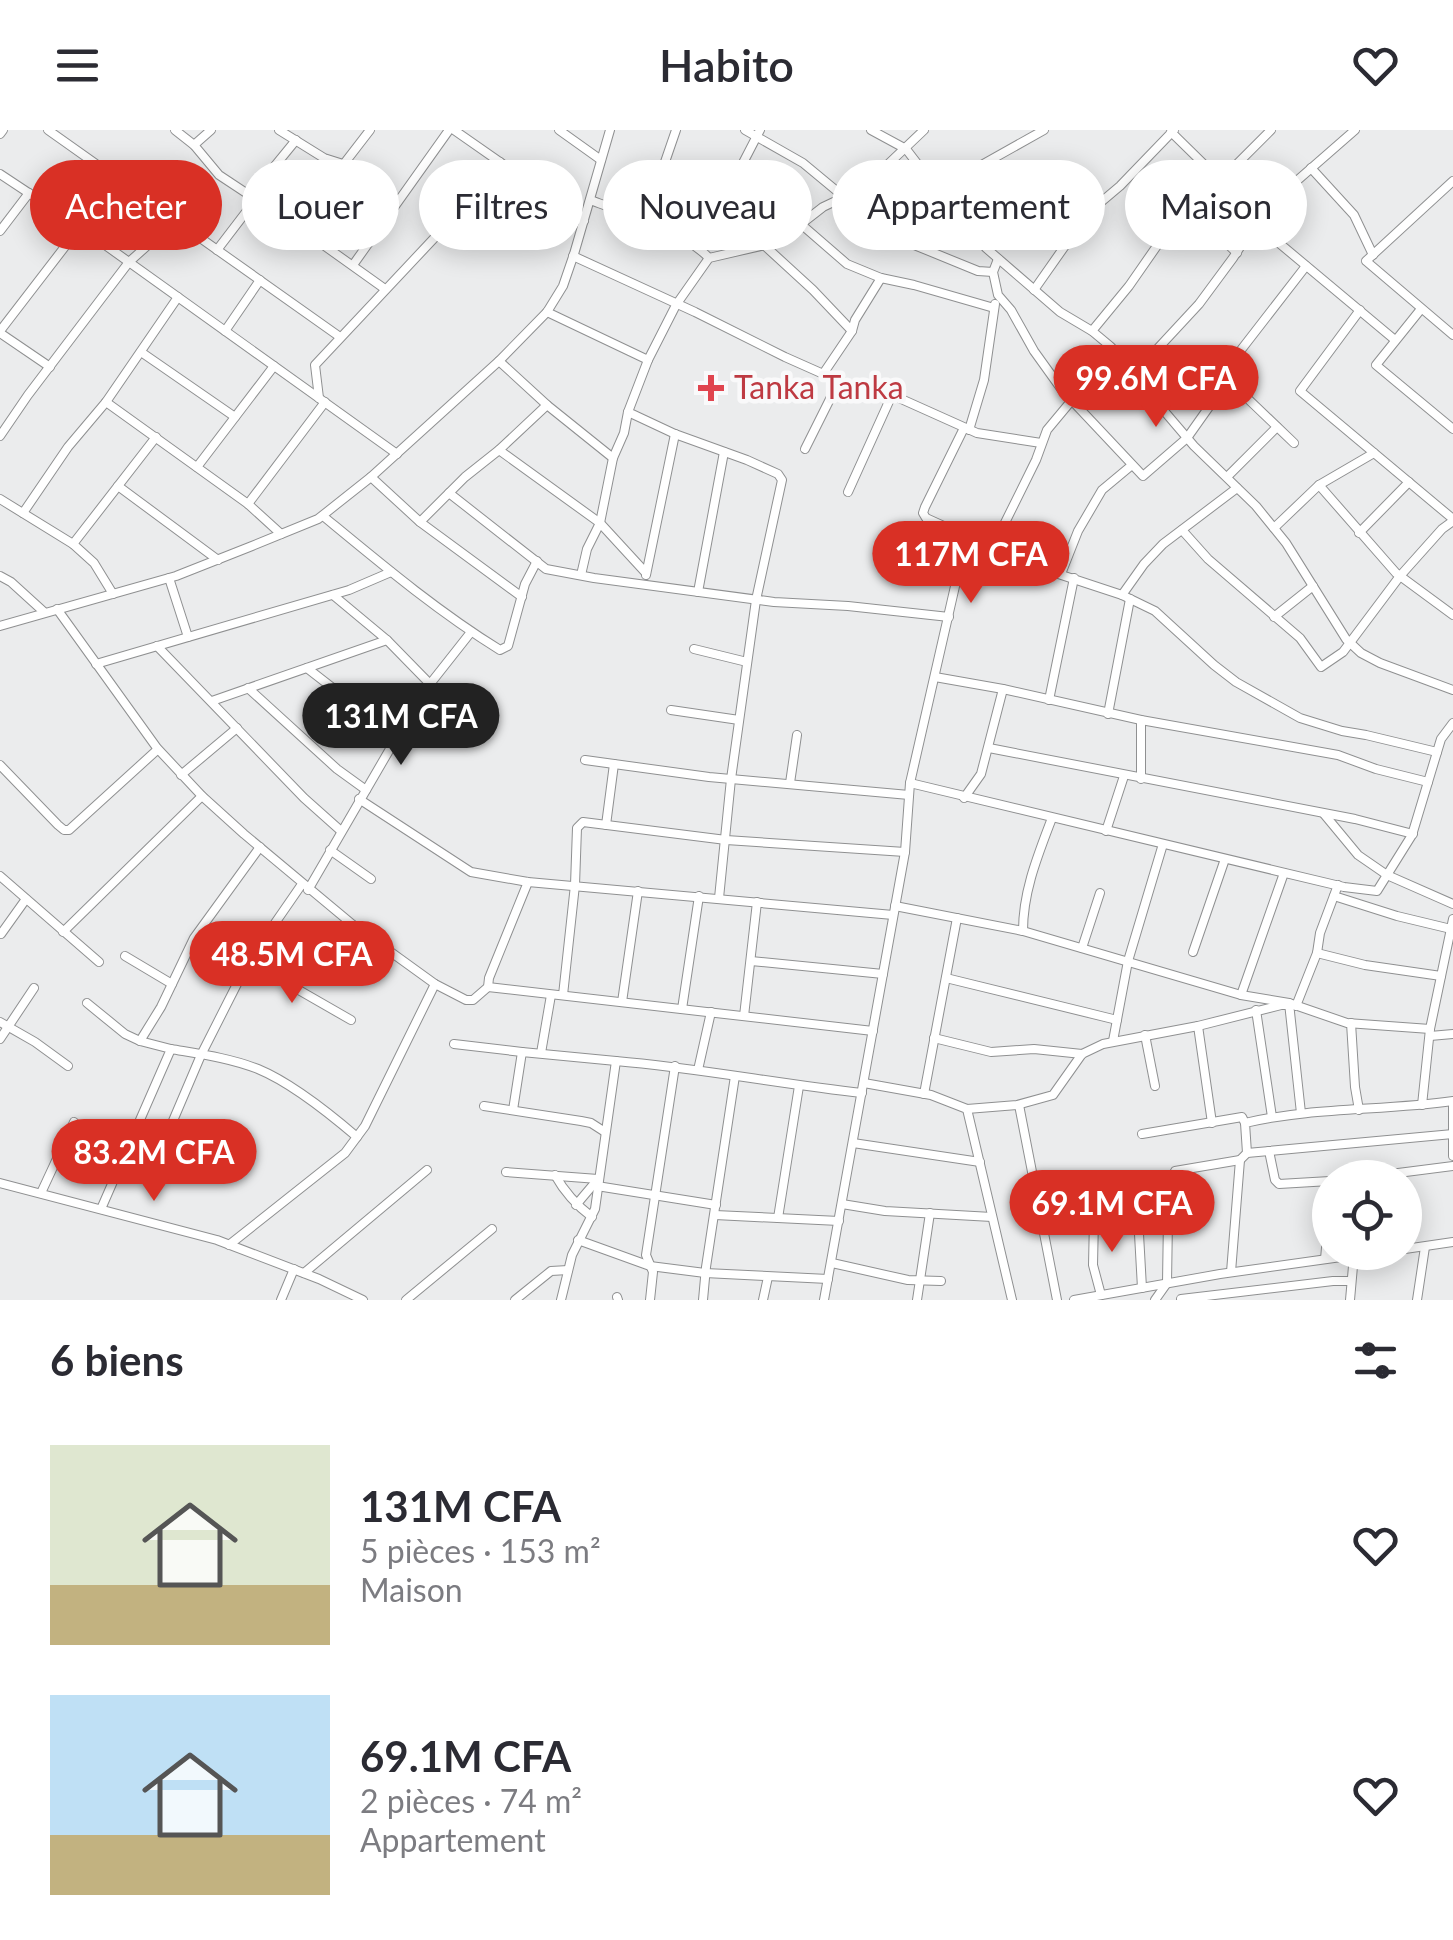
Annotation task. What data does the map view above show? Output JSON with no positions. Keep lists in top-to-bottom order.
{
  "places": {
    "health": ["Tanka Tanka"]
  },
  "page": {
    "header": "Habito",
    "chip": [
      "Acheter",
      "Louer",
      "Filtres",
      "Nouveau",
      "Appartement",
      "Maison"
    ],
    "price": [
      "99.6M CFA",
      "117M CFA",
      "131M CFA",
      "48.5M CFA",
      "83.2M CFA",
      "69.1M CFA"
    ],
    "heading": "6 biens",
    "list": [
      {
        "name": "131M CFA",
        "note": "5 pièces · 153 m² · Maison"
      },
      {
        "name": "69.1M CFA",
        "note": "2 pièces · 74 m² · Appartement"
      }
    ]
  }
}
